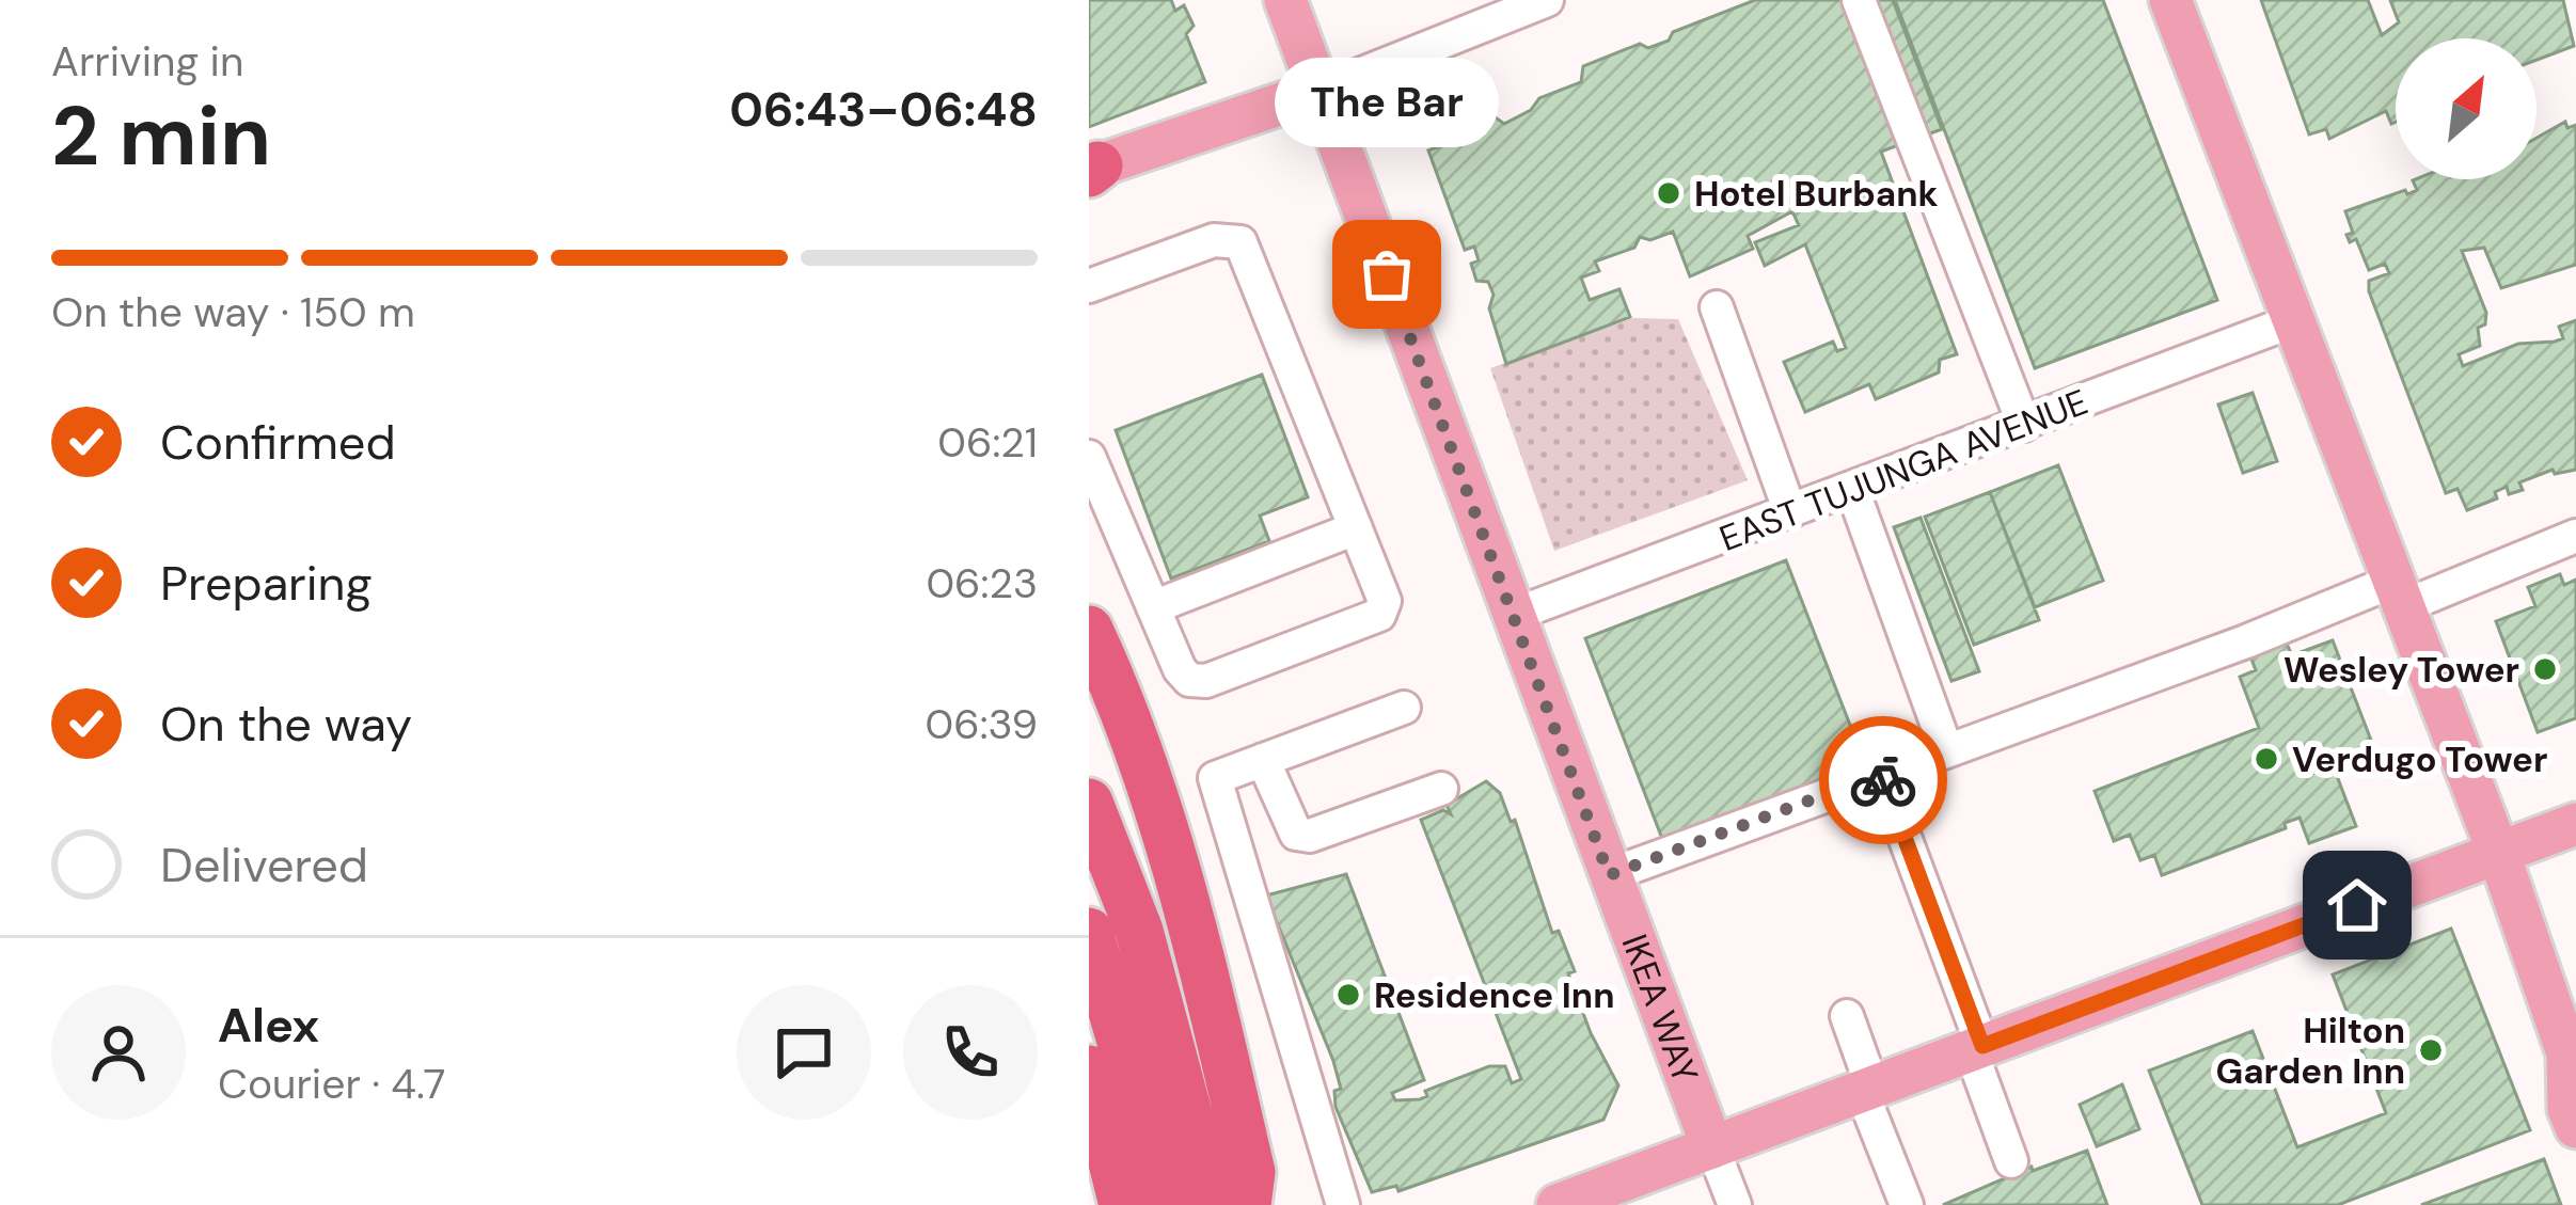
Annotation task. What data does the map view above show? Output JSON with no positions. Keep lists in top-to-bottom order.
{
  "streets": {
    "main road": ["IKEA WAY"],
    "street": ["EAST TUJUNGA AVENUE"]
  },
  "crossings": [
    ["EAST TUJUNGA AVENUE", "IKEA WAY"]
  ],
  "places": [
    "Hotel Burbank",
    "The Bar",
    "Wesley Tower",
    "Verdugo Tower",
    "Residence Inn",
    "Hilton Garden Inn"
  ],
  "north": "top right",
  "page": {
    "heading": ["2 min", "Arriving in", "06:43–06:48"],
    "panel": ["Alex", "Courier · 4.7"],
    "bubble": "The Bar",
    "bar": "On the way · 150 m",
    "list": [
      ["Confirmed", "06:21"],
      ["Preparing", "06:23"],
      ["On the way", "06:39"],
      "Delivered"
    ]
  }
}
